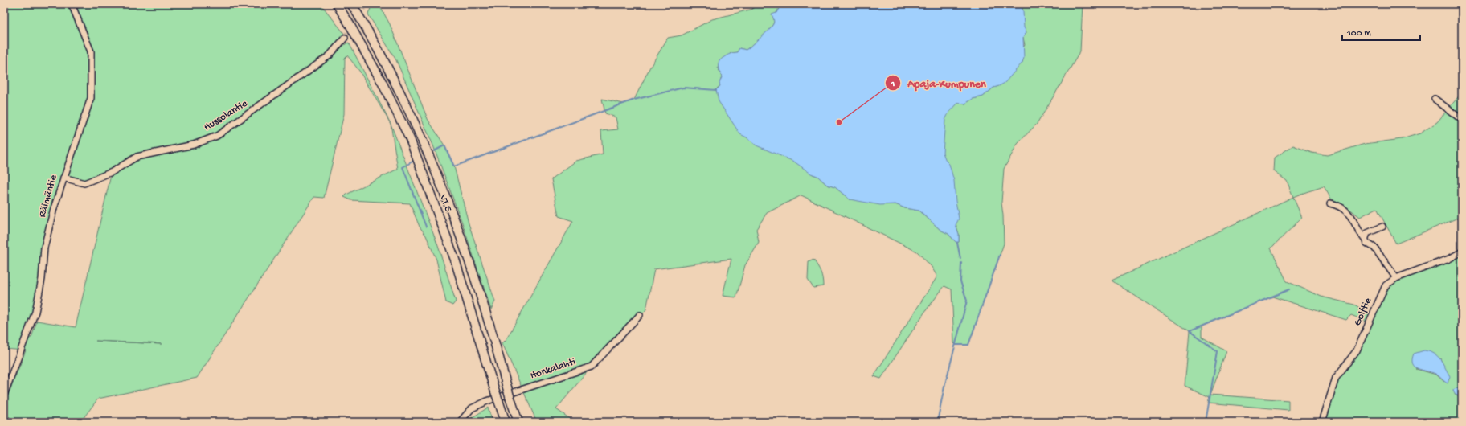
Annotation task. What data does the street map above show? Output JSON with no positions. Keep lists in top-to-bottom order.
{
  "streets": {
    "highway": ["VT 5"],
    "street": [
      "Hussolantie",
      "Räimäntie",
      "Golftie",
      "Honkalahti"
    ]
  },
  "crossings": [
    ["Hussolantie", "Räimäntie"]
  ],
  "places": ["Apaja-Kumpunen"],
  "scale_bar": "100 m"
}
